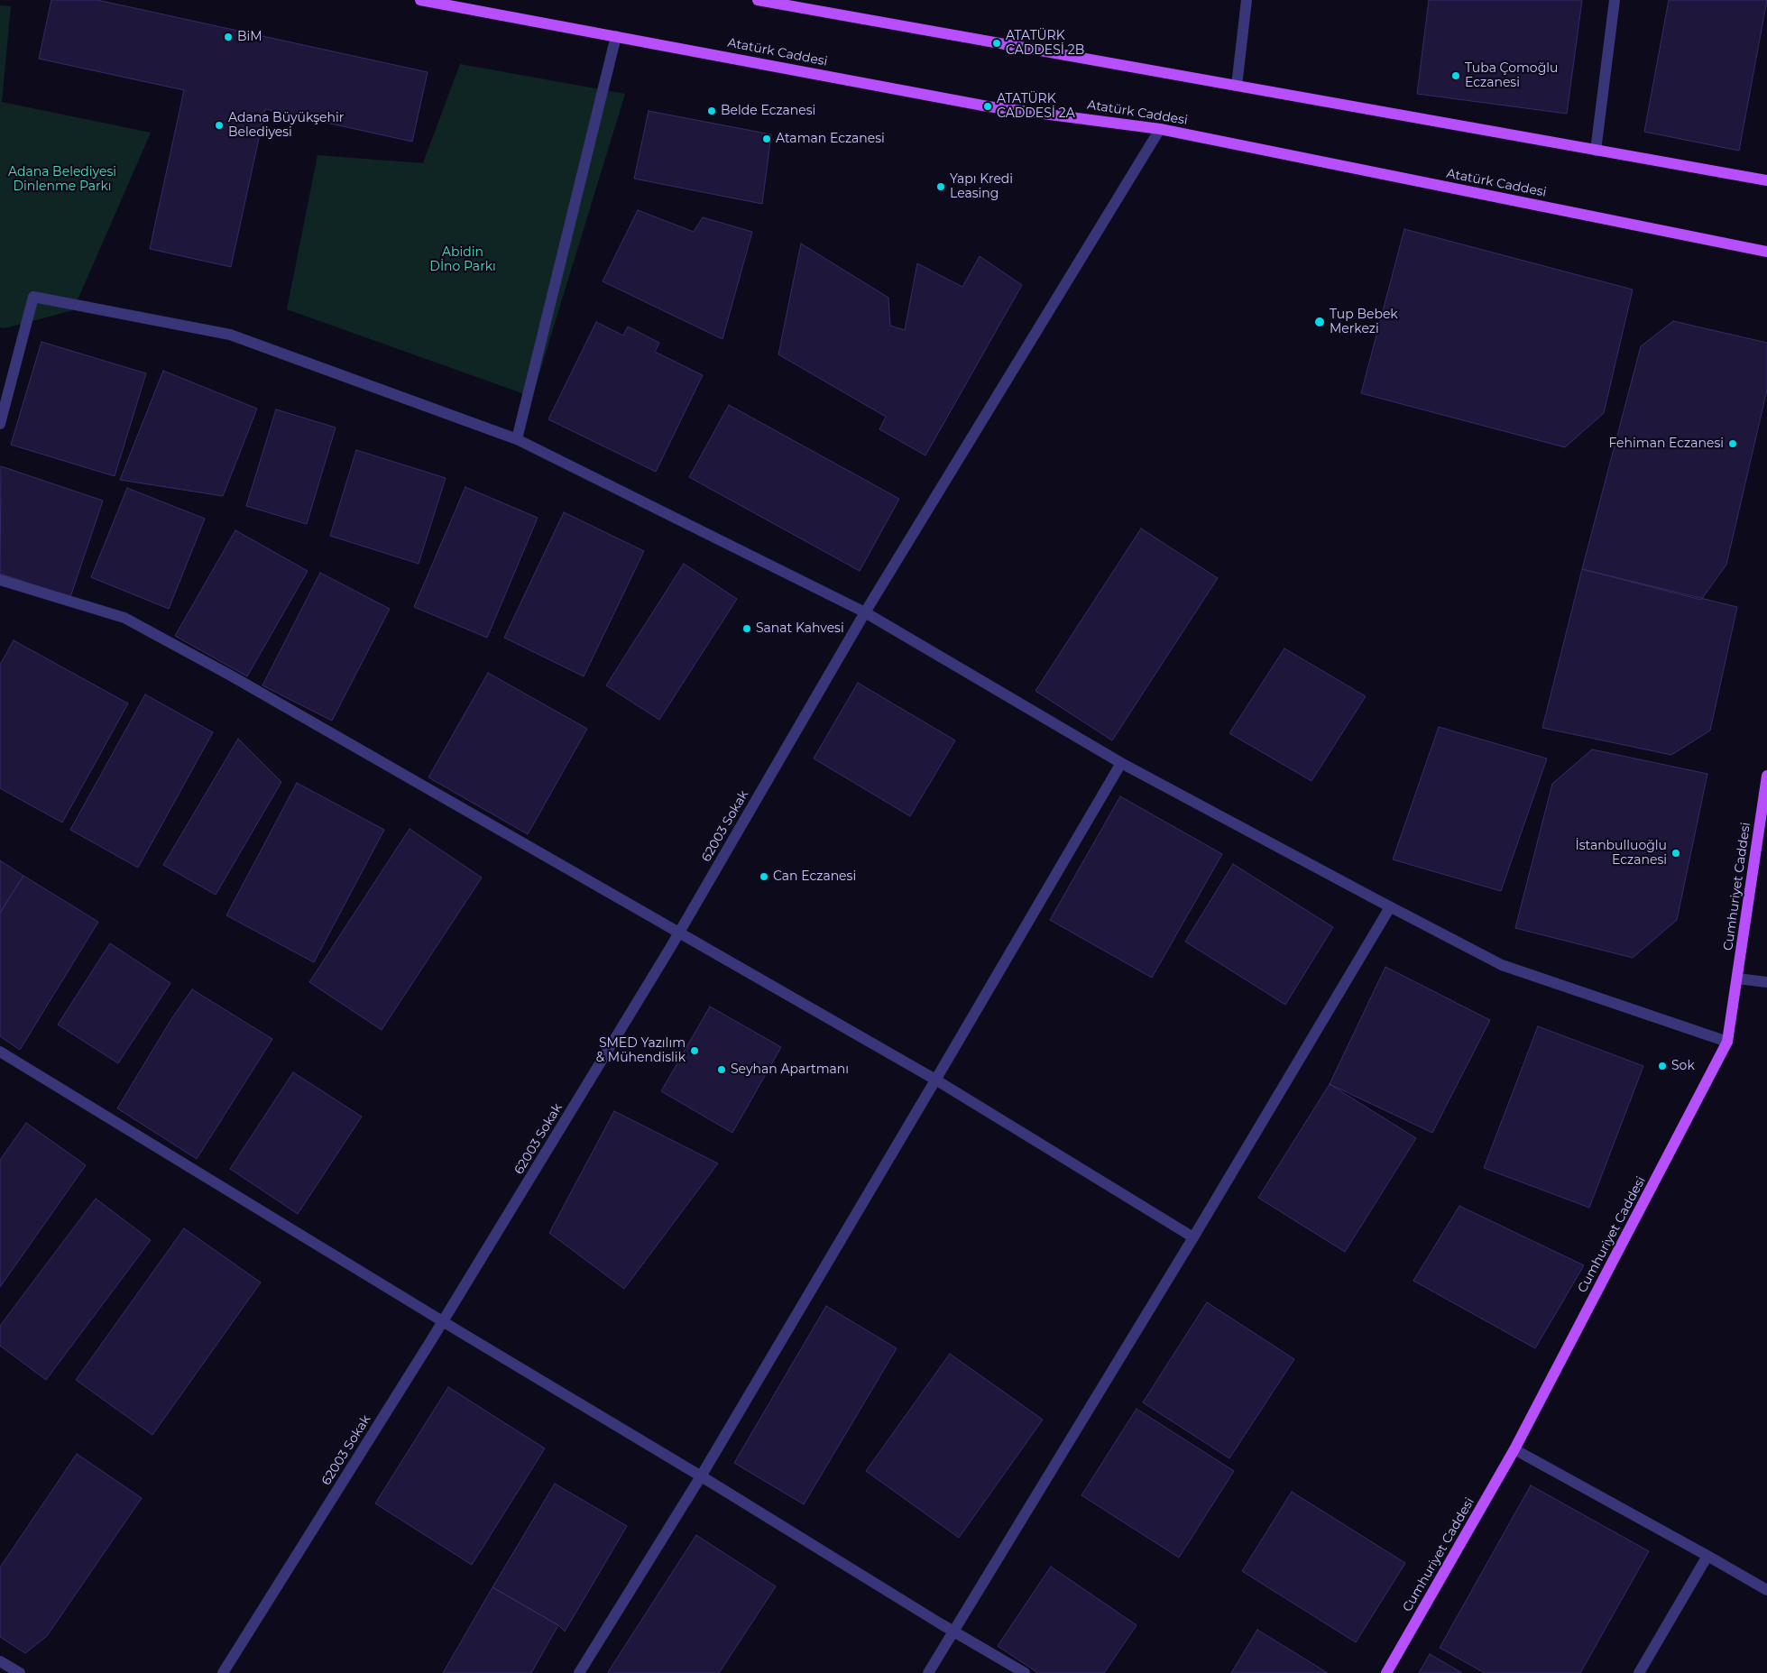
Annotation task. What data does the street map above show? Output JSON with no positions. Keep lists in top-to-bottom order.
{
  "streets": {
    "main road": ["Atatürk Caddesi", "Cumhuriyet Caddesi"],
    "street": ["62003 Sokak"]
  },
  "crossings": [
    ["Atatürk Caddesi", "62003 Sokak"]
  ],
  "parks": ["Adana Belediyesi Dinlenme Parkı", "Abidin Dİno Parkı"],
  "places": [
    "BiM",
    "ATATÜRK CADDESİ 2B",
    "Tuba Çomoğlu Eczanesi",
    "ATATÜRK CADDESİ 2A",
    "Belde Eczanesi",
    "Adana Büyükşehir Belediyesi",
    "Ataman Eczanesi",
    "Yapı Kredi Leasing",
    "Tup Bebek Merkezi",
    "Fehiman Eczanesi",
    "Sanat Kahvesi",
    "İstanbulluoğlu Eczanesi",
    "Can Eczanesi",
    "SMED Yazılım & Mühendislik",
    "Sok",
    "Seyhan Apartmanı"
  ]
}
